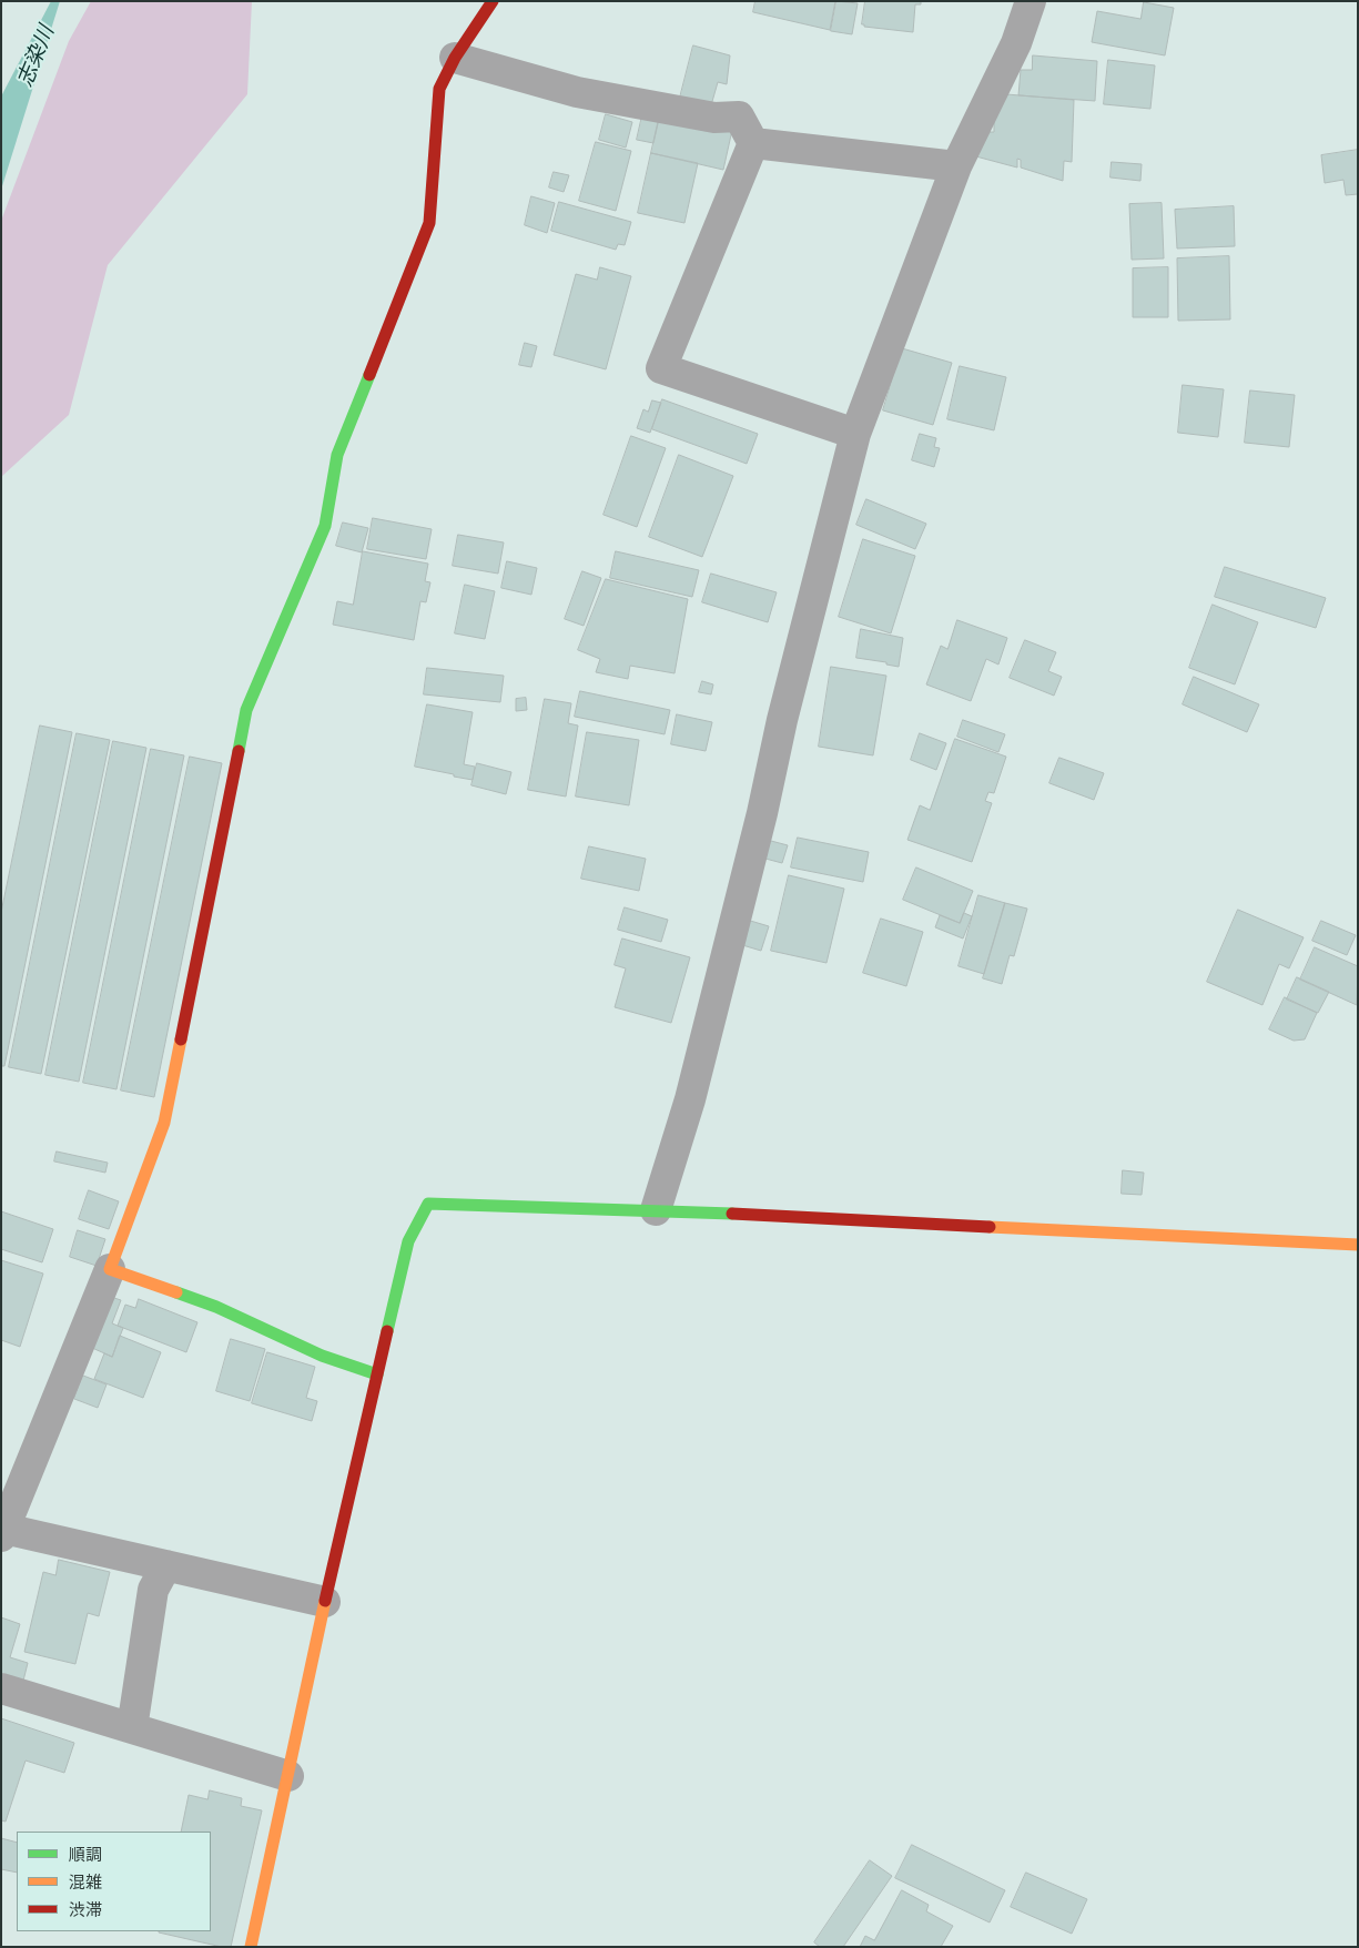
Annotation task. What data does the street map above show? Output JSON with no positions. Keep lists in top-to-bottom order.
{
  "water": ["志染川"],
  "legend": ["順調", "混雑", "渋滞"]
}
